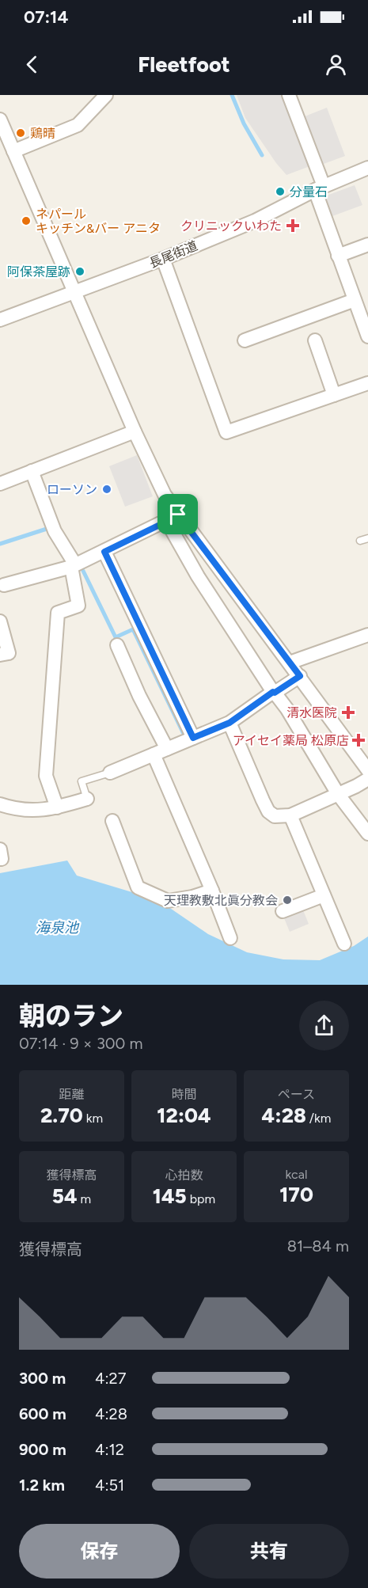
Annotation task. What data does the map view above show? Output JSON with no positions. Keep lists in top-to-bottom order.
{
  "streets": {
    "street": ["長尾街道"]
  },
  "water": ["海泉池"],
  "places": {
    "other": [
      "鶏晴",
      "分量石",
      "ネパール キッチン&バー アニタ",
      "阿保茶屋跡",
      "ローソン",
      "天理教敷北眞分教会"
    ],
    "health": ["クリニックいわた", "清水医院", "アイセイ薬局 松原店"]
  },
  "page": {
    "status": "07:14",
    "header": "Fleetfoot",
    "heading": ["朝のラン", "07:14 · 9 × 300 m"],
    "stats": [
      ["距離", "2.70 km"],
      ["時間", "12:04"],
      ["ペース", "4:28 /km"],
      ["獲得標高", "54 m"],
      ["心拍数", "145 bpm"],
      ["kcal", "170"]
    ],
    "chart": ["獲得標高", "81–84 m"],
    "list": [
      {
        "name": "300 m",
        "note": "4:27"
      },
      {
        "name": "600 m",
        "note": "4:28"
      },
      {
        "name": "900 m",
        "note": "4:12"
      },
      {
        "name": "1.2 km",
        "note": "4:51"
      }
    ],
    "buttons": ["保存", "共有"]
  }
}
